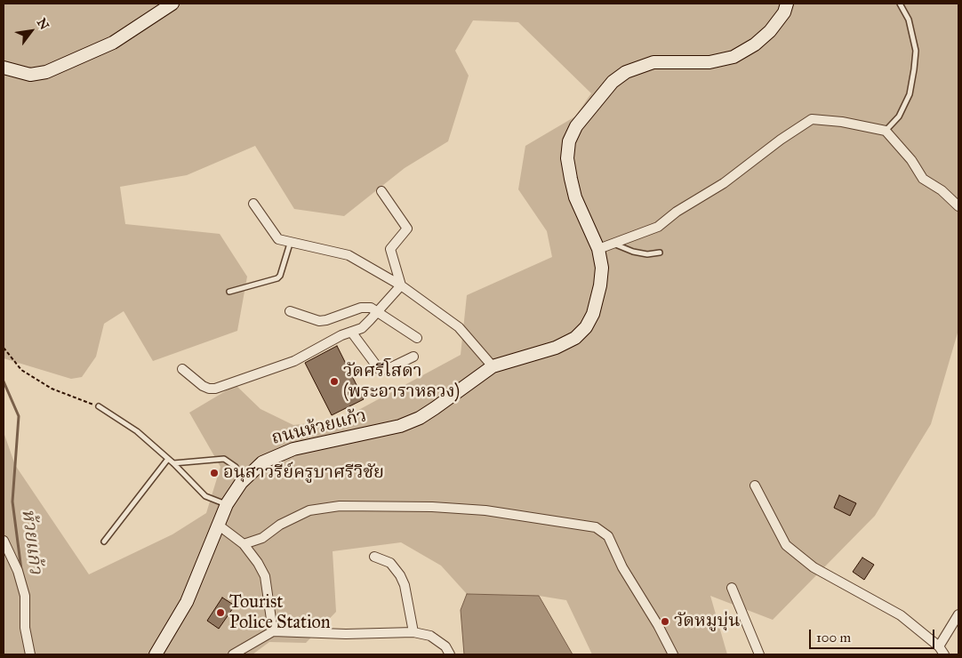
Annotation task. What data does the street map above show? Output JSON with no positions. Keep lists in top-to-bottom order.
{
  "streets": {
    "main road": ["ถนนห้วยแก้ว"]
  },
  "water": ["ห้วยแก้ว"],
  "places": [
    "วัดศรีโสดา (พระอาราหลวง)",
    "อนุสาวรีย์ครูบาศรีวิชัย",
    "Tourist Police Station",
    "วัดหมูบุ่น"
  ],
  "scale_bar": "100 m",
  "north": "top right"
}
